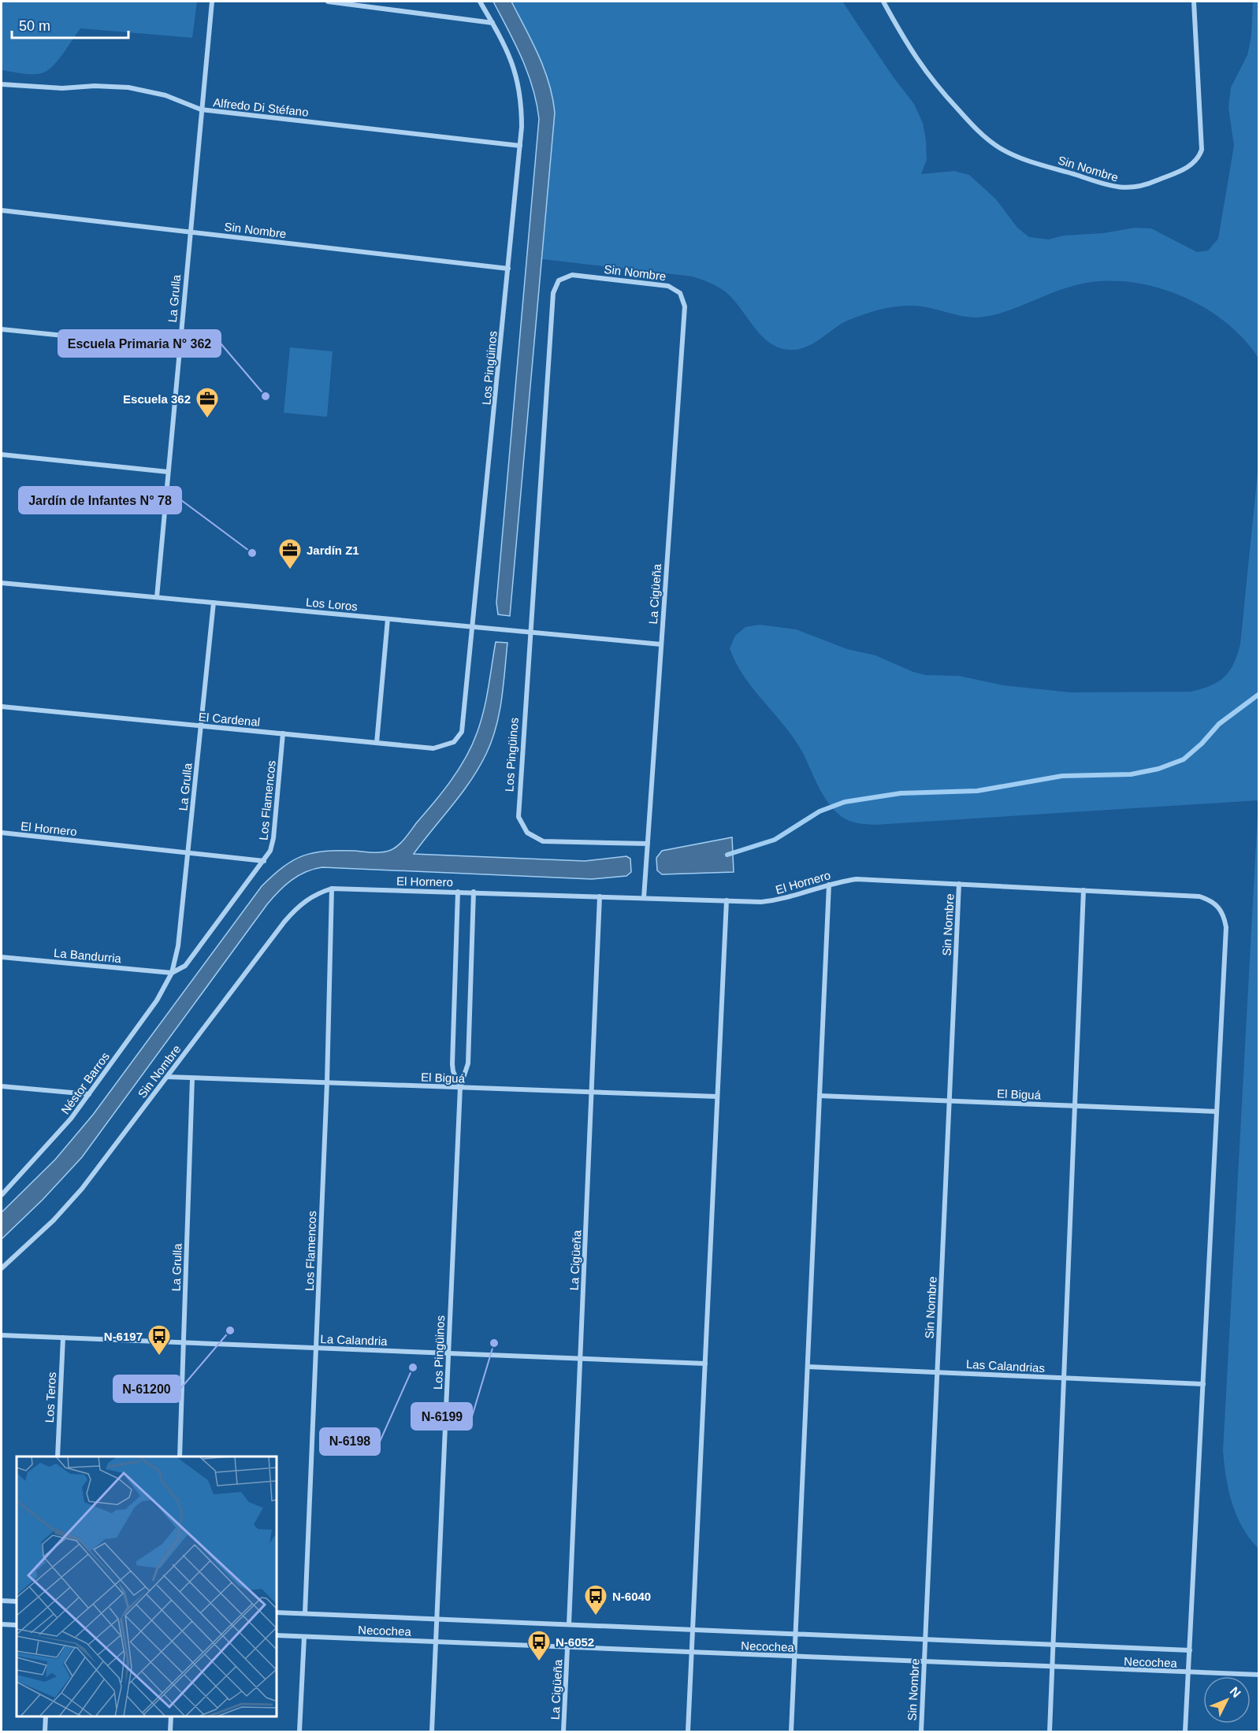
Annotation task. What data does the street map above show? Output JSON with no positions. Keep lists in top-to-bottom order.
{
  "streets": {
    "street": [
      "Alfredo Di Stéfano",
      "Sin Nombre",
      "La Grulla",
      "Los Pingüinos",
      "La Cigüeña",
      "Los Loros",
      "El Cardenal",
      "Los Flamencos",
      "El Hornero",
      "La Bandurria",
      "El Biguá",
      "Néstor Barros",
      "La Calandria",
      "Las Calandrias",
      "Los Teros",
      "Necochea"
    ]
  },
  "crossings": [
    ["Alfredo Di Stéfano", "La Grulla"],
    ["Alfredo Di Stéfano", "Los Pingüinos"],
    ["Sin Nombre", "La Grulla"],
    ["Sin Nombre", "Los Pingüinos"],
    ["Sin Nombre", "La Cigüeña"],
    ["Sin Nombre", "Los Flamencos"],
    ["Sin Nombre", "El Hornero"],
    ["Sin Nombre", "El Biguá"],
    ["Sin Nombre", "Las Calandrias"],
    ["Sin Nombre", "Necochea"],
    ["La Grulla", "Los Loros"],
    ["La Grulla", "El Cardenal"],
    ["La Grulla", "Los Flamencos"],
    ["La Grulla", "El Hornero"],
    ["La Grulla", "La Bandurria"],
    ["La Grulla", "El Biguá"],
    ["La Grulla", "Néstor Barros"],
    ["La Grulla", "La Calandria"],
    ["Los Pingüinos", "La Cigüeña"],
    ["Los Pingüinos", "Los Loros"],
    ["Los Pingüinos", "El Cardenal"],
    ["Los Pingüinos", "El Hornero"],
    ["Los Pingüinos", "El Biguá"],
    ["Los Pingüinos", "La Calandria"],
    ["Los Pingüinos", "Necochea"],
    ["La Cigüeña", "Los Loros"],
    ["La Cigüeña", "El Hornero"],
    ["La Cigüeña", "El Biguá"],
    ["La Cigüeña", "La Calandria"],
    ["La Cigüeña", "Necochea"],
    ["El Cardenal", "Los Flamencos"],
    ["Los Flamencos", "El Hornero"],
    ["Los Flamencos", "La Bandurria"],
    ["Los Flamencos", "El Biguá"],
    ["Los Flamencos", "Néstor Barros"],
    ["Los Flamencos", "La Calandria"],
    ["Los Flamencos", "Necochea"],
    ["El Hornero", "El Biguá"],
    ["La Bandurria", "Néstor Barros"],
    ["La Calandria", "Los Teros"]
  ],
  "places": {
    "other": [
      "Escuela Primaria N° 362",
      "Jardín de Infantes N° 78",
      "N-61200",
      "N-6199",
      "N-6198"
    ],
    "office": ["Escuela 362", "Jardín Z1"],
    "bus stop": ["N-6197", "N-6040", "N-6052"]
  },
  "scale_bar": "50 m",
  "north": "top right"
}
